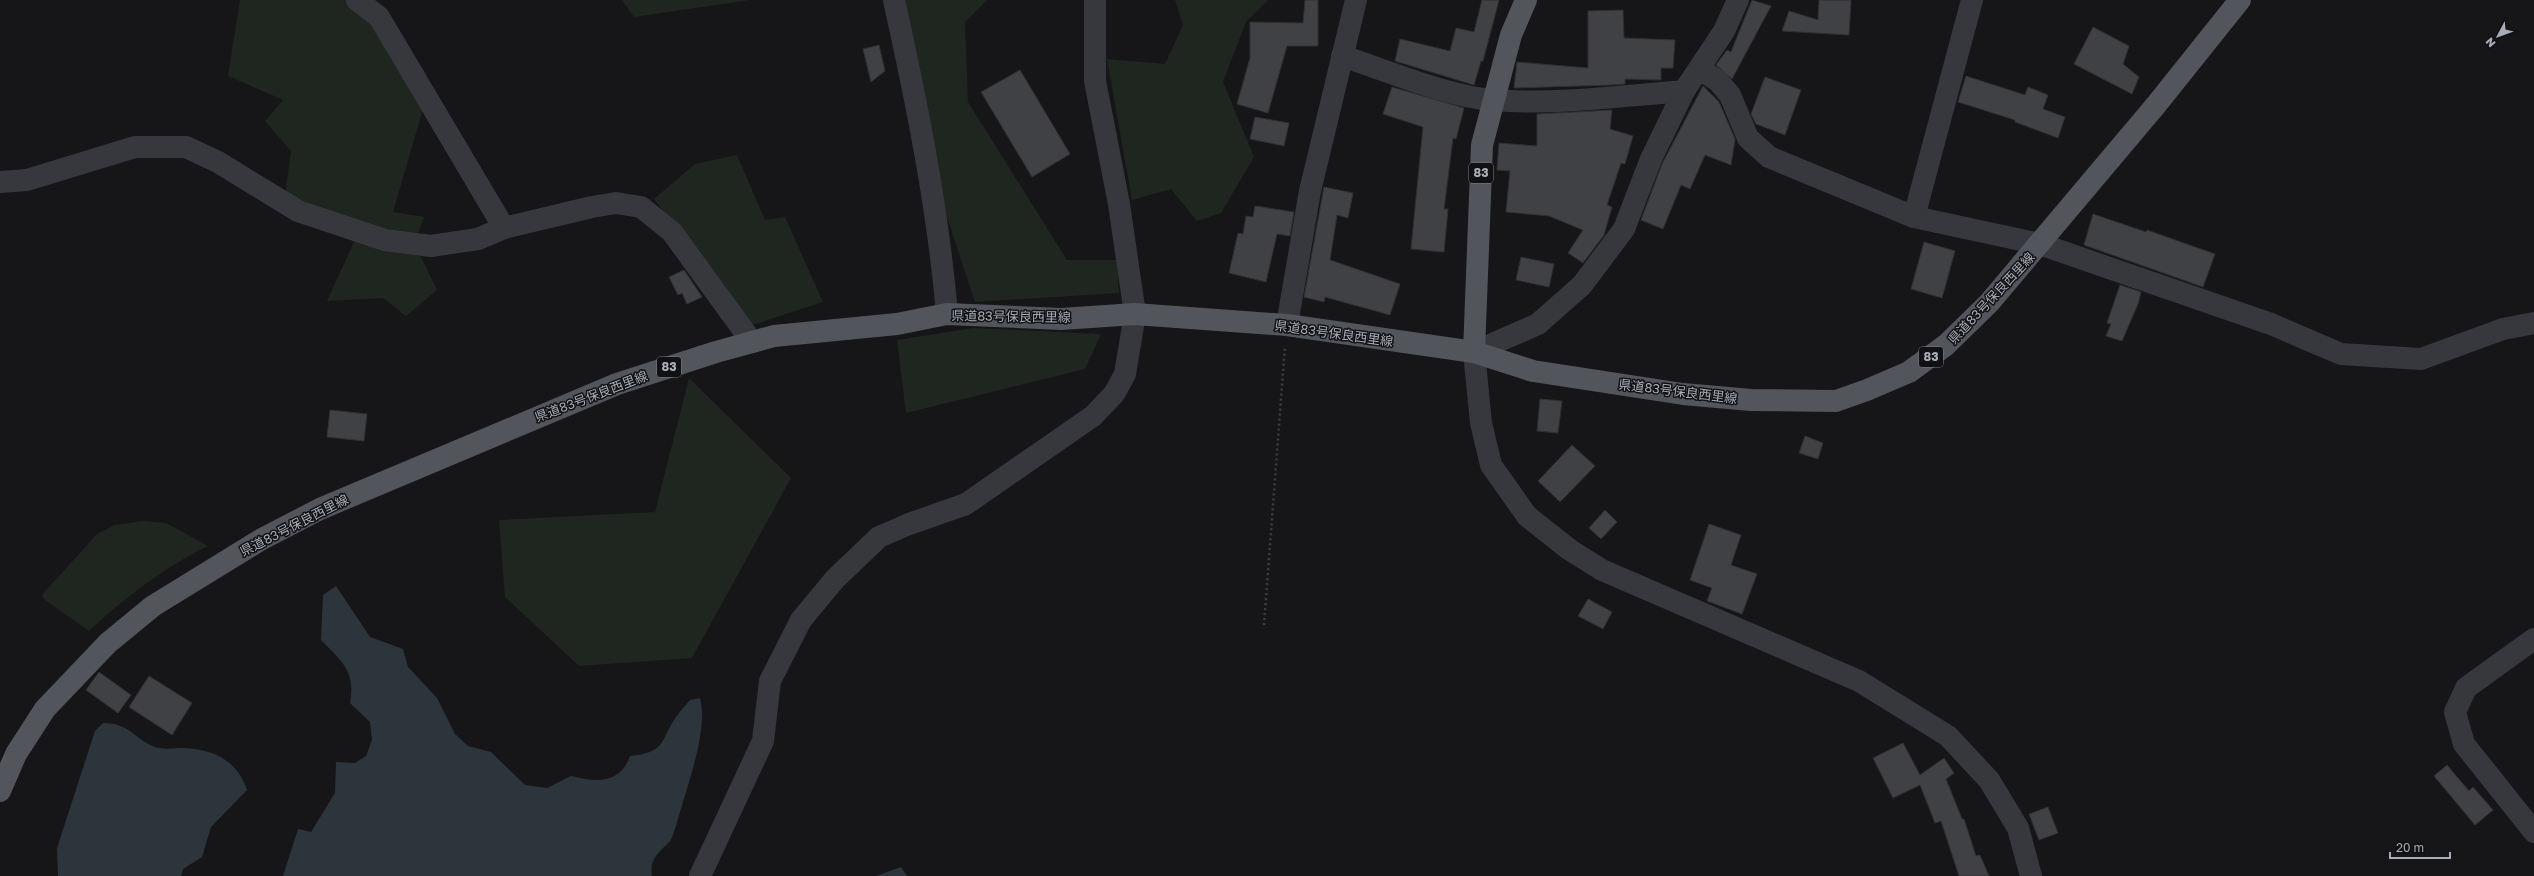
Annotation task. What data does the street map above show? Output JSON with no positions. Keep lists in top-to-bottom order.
{
  "streets": {
    "main road": ["83", "県道83号保良西里線"]
  },
  "crossings": [
    ["83", "県道83号保良西里線"]
  ],
  "scale_bar": "20 m",
  "north": "bottom left"
}
